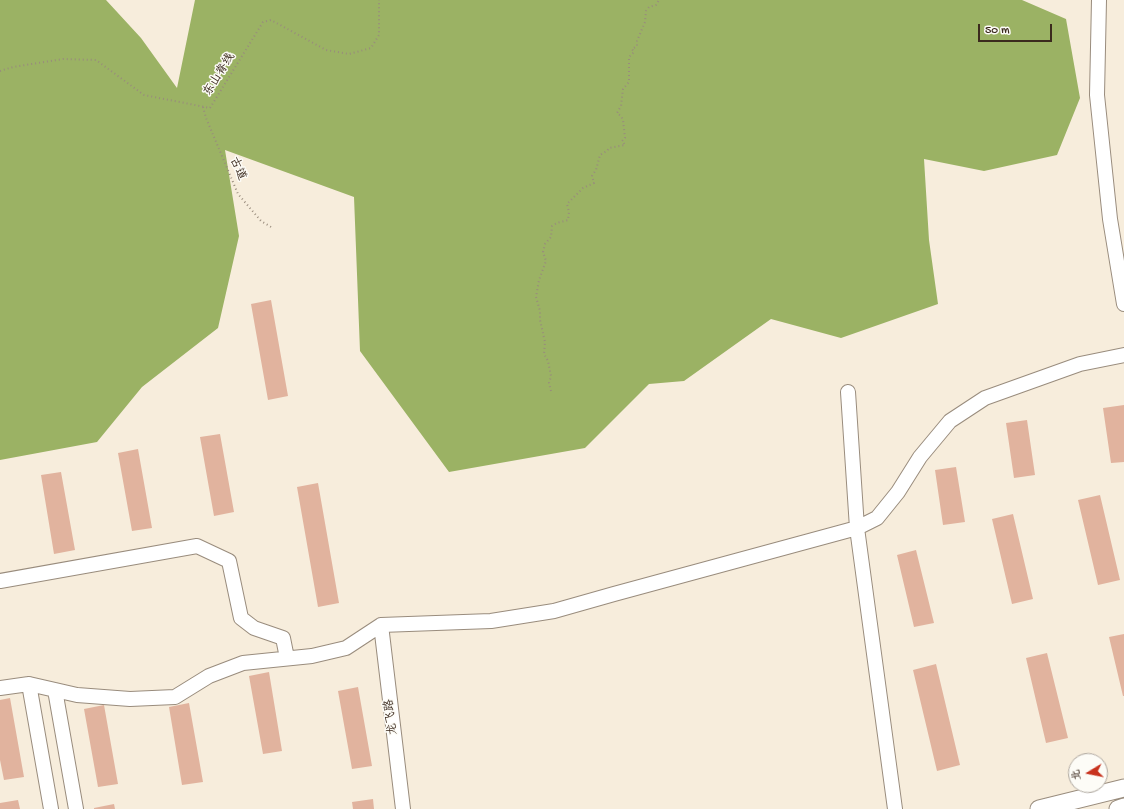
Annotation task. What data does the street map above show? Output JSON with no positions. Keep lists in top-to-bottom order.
{
  "streets": {
    "street": ["龙飞路"],
    "path": ["东山脊线", "古道"]
  },
  "crossings": [
    ["东山脊线", "古道"]
  ],
  "scale_bar": "50 m",
  "north": "left"
}
